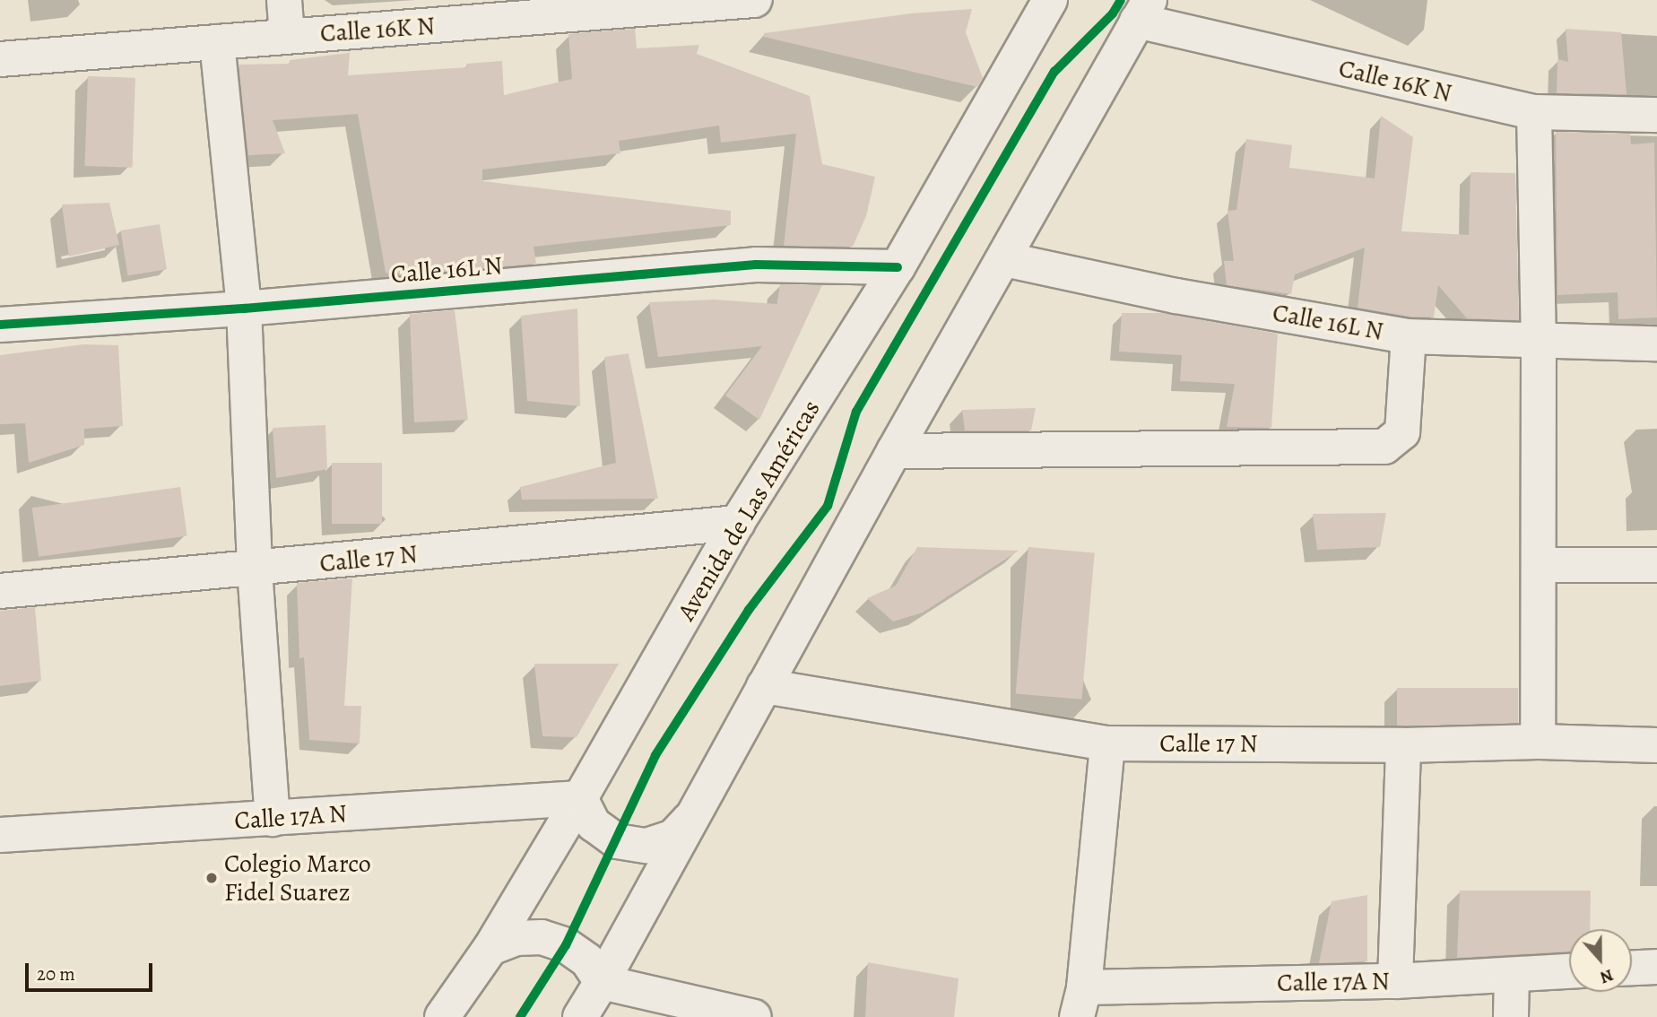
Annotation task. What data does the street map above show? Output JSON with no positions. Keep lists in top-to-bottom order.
{
  "streets": {
    "street": [
      "Calle 16K N",
      "Calle 16L N",
      "Avenida de Las Américas",
      "Calle 17 N",
      "Calle 17A N"
    ]
  },
  "crossings": [
    ["Calle 16L N", "Avenida de Las Américas"],
    ["Avenida de Las Américas", "Calle 17 N"],
    ["Avenida de Las Américas", "Calle 17A N"]
  ],
  "places": ["Colegio Marco Fidel Suarez"],
  "scale_bar": "20 m",
  "north": "bottom"
}
